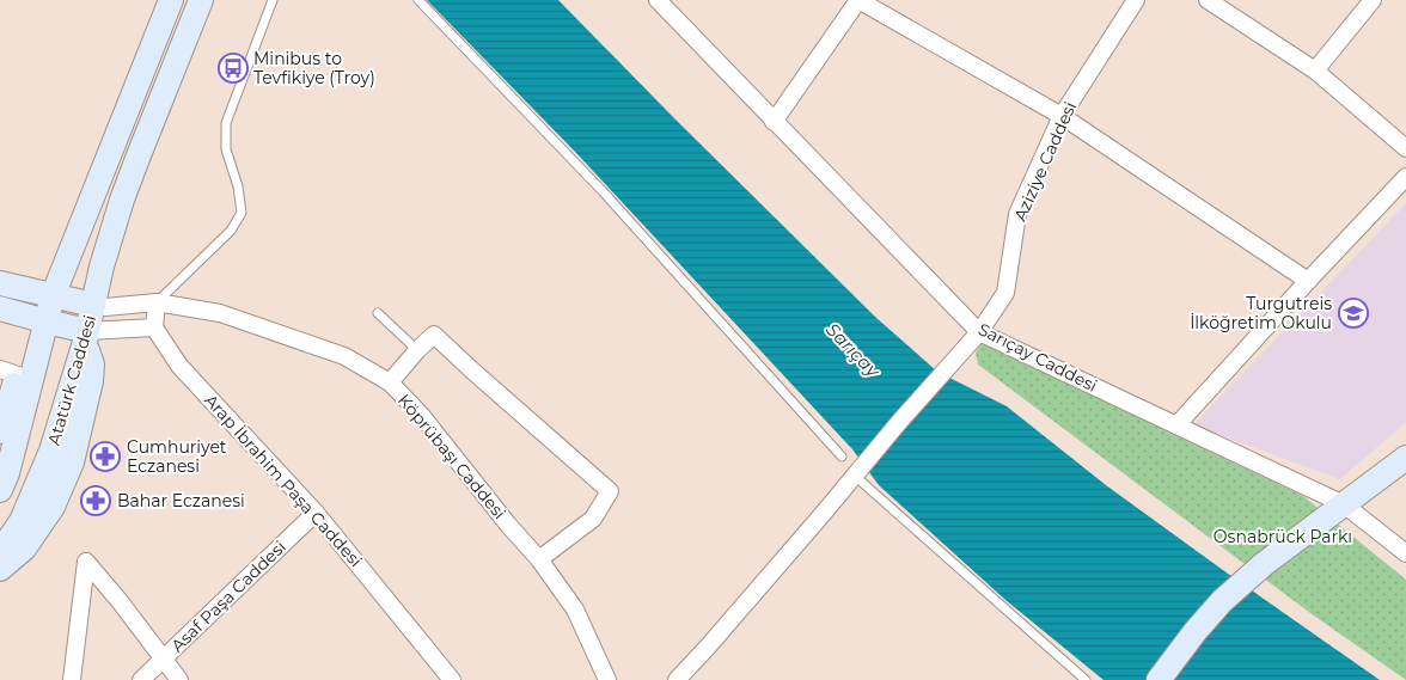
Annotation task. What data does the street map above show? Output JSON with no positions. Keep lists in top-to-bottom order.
{
  "streets": {
    "main road": ["Atatürk Caddesi"],
    "street": [
      "Aziziye Caddesi",
      "Sarıçay Caddesi",
      "Köprübaşı Caddesi",
      "Arap İbrahim Paşa Caddesi",
      "Asaf Paşa Caddesi"
    ]
  },
  "crossings": [
    ["Aziziye Caddesi", "Sarıçay Caddesi"],
    ["Atatürk Caddesi", "Köprübaşı Caddesi"],
    ["Arap İbrahim Paşa Caddesi", "Asaf Paşa Caddesi"]
  ],
  "water": ["Sarıçay"],
  "parks": ["Osnabrück Parkı"],
  "places": {
    "bus stop": ["Minibus to Tevfikiye (Troy)"],
    "school or university": ["Turgutreis İlköğretim Okulu"],
    "pharmacy": ["Cumhuriyet Eczanesi", "Bahar Eczanesi"]
  }
}
